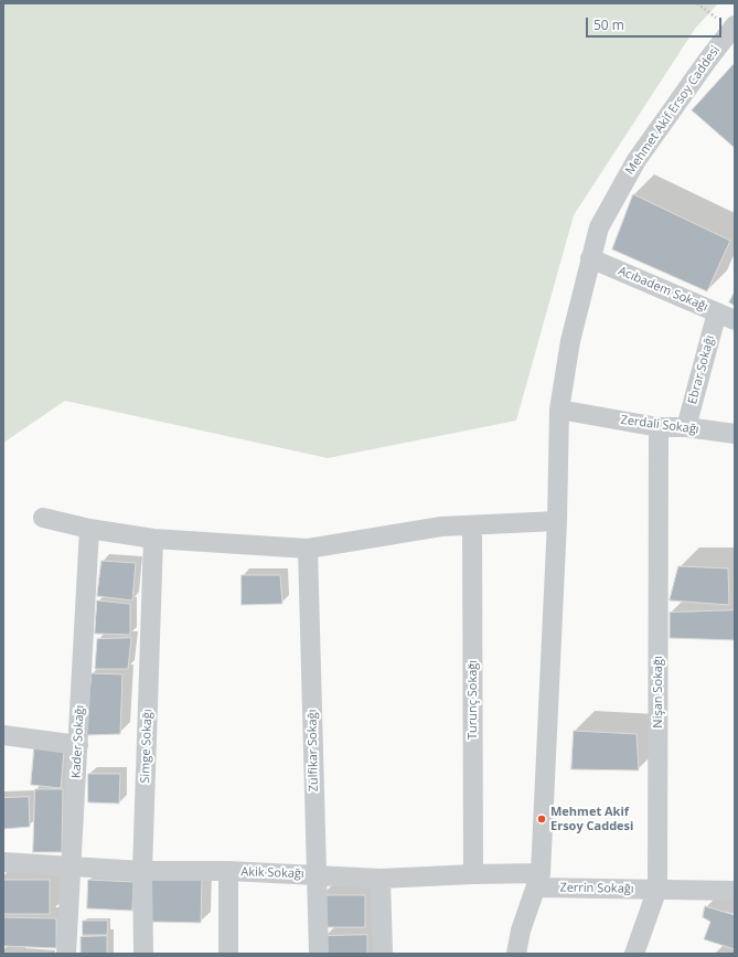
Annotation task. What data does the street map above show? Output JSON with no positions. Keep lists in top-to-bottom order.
{
  "streets": {
    "street": [
      "Mehmet Akif Ersoy Caddesi",
      "Acıbadem Sokağı",
      "Ebrar Sokağı",
      "Zerdali Sokağı",
      "Nişan Sokağı",
      "Turunç Sokağı",
      "Kader Sokağı",
      "Simge Sokağı",
      "Zülfikar Sokağı",
      "Akik Sokağı",
      "Zerrin Sokağı"
    ]
  },
  "crossings": [
    ["Mehmet Akif Ersoy Caddesi", "Acıbadem Sokağı"],
    ["Mehmet Akif Ersoy Caddesi", "Zerdali Sokağı"],
    ["Mehmet Akif Ersoy Caddesi", "Akik Sokağı"],
    ["Mehmet Akif Ersoy Caddesi", "Zerrin Sokağı"],
    ["Acıbadem Sokağı", "Ebrar Sokağı"],
    ["Ebrar Sokağı", "Zerdali Sokağı"],
    ["Zerdali Sokağı", "Nişan Sokağı"],
    ["Nişan Sokağı", "Zerrin Sokağı"],
    ["Turunç Sokağı", "Akik Sokağı"],
    ["Kader Sokağı", "Akik Sokağı"],
    ["Simge Sokağı", "Akik Sokağı"],
    ["Zülfikar Sokağı", "Akik Sokağı"],
    ["Akik Sokağı", "Zerrin Sokağı"]
  ],
  "places": ["Mehmet Akif Ersoy Caddesi"],
  "scale_bar": "50 m"
}
